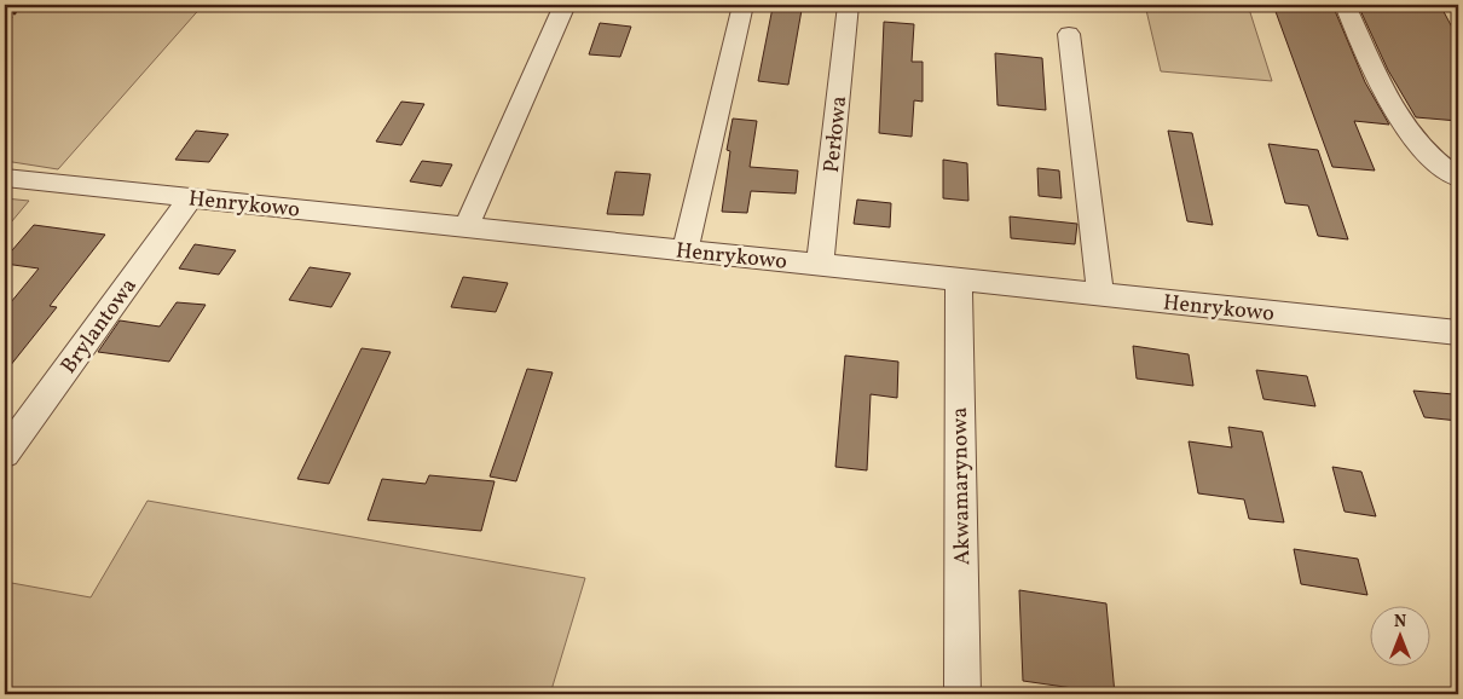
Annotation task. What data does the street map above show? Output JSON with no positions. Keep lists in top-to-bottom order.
{
  "streets": {
    "street": [
      "Perłowa",
      "Henrykowo",
      "Brylantowa",
      "Akwamarynowa"
    ]
  },
  "crossings": [
    ["Perłowa", "Henrykowo"],
    ["Henrykowo", "Brylantowa"],
    ["Henrykowo", "Akwamarynowa"]
  ],
  "north": "top"
}
